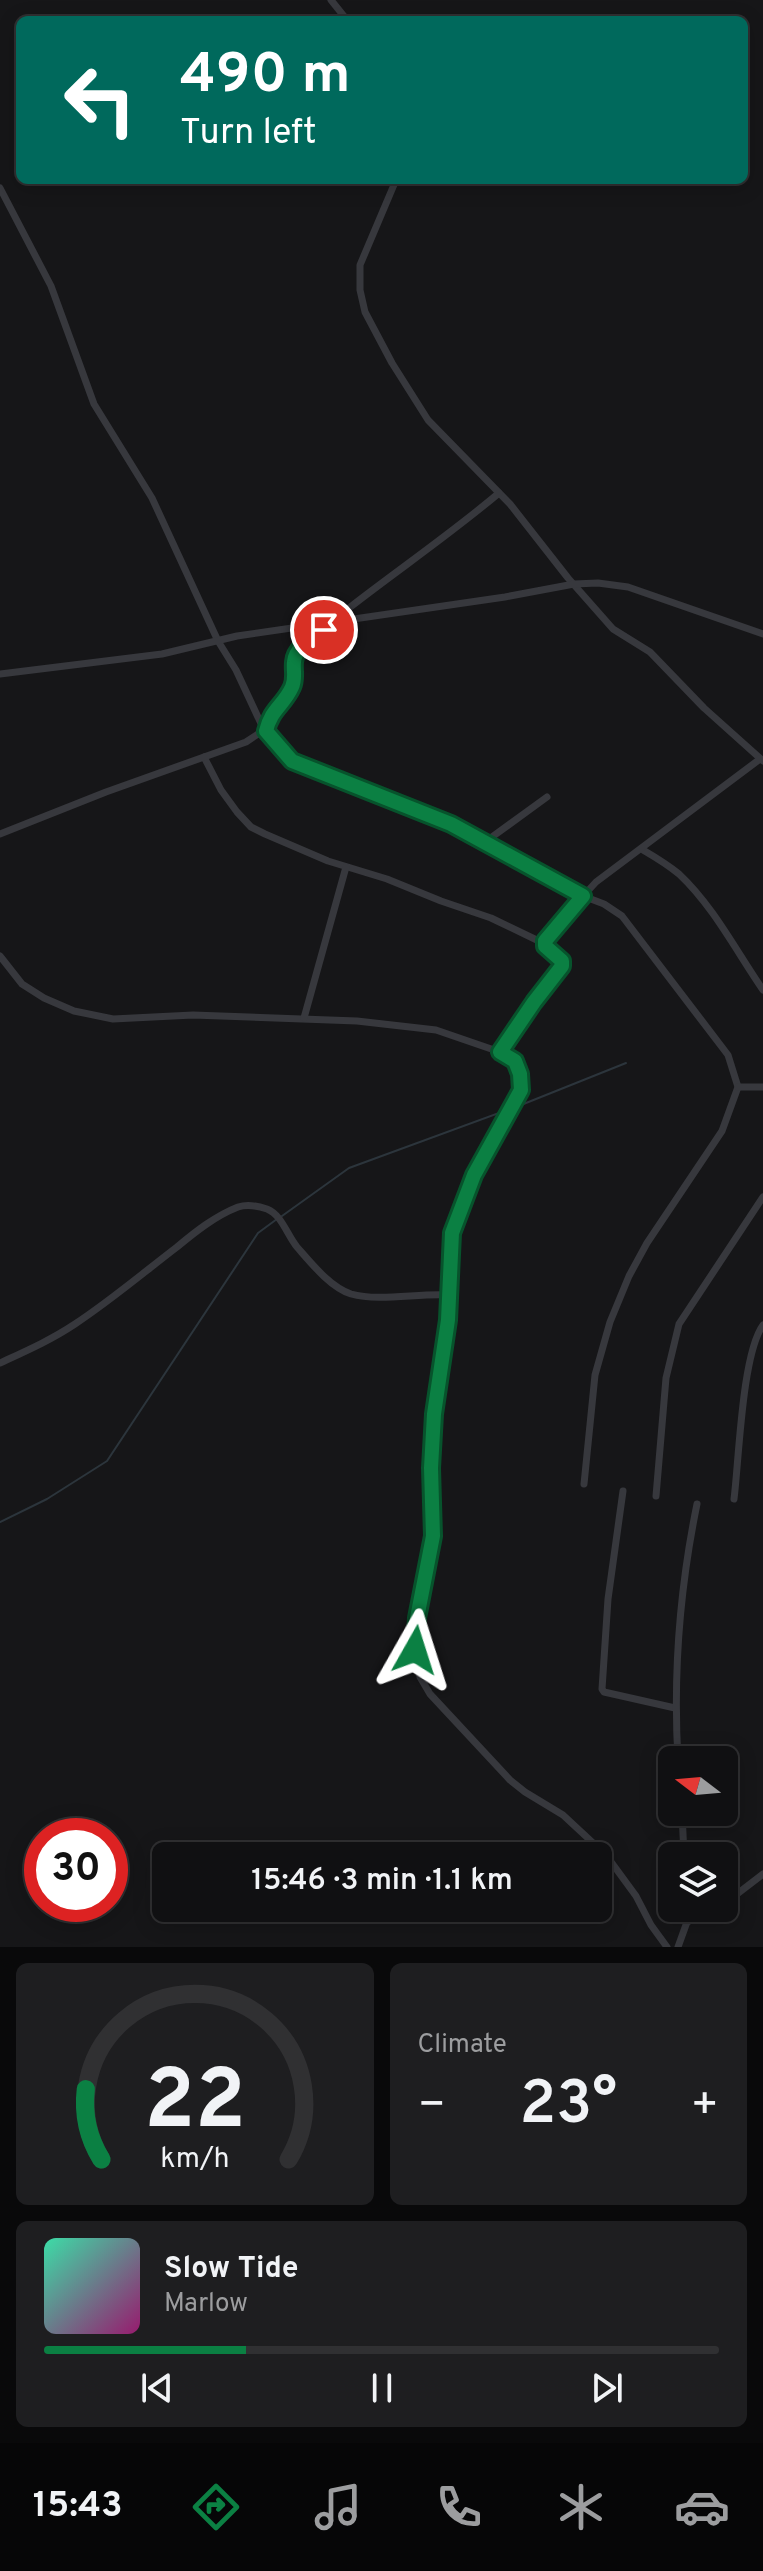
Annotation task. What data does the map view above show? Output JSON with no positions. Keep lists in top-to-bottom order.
{
  "north": "left",
  "page": {
    "turn": ["490 m", "Turn left"],
    "limit": "30",
    "trip": "15:46 · 3 min · 1.1 km",
    "tile": "Climate",
    "heat": ["−", "23°", "+"],
    "song": ["Slow Tide", "Marlow"],
    "tabs": "15:43",
    "gauge": ["22", "km/h"]
  }
}
